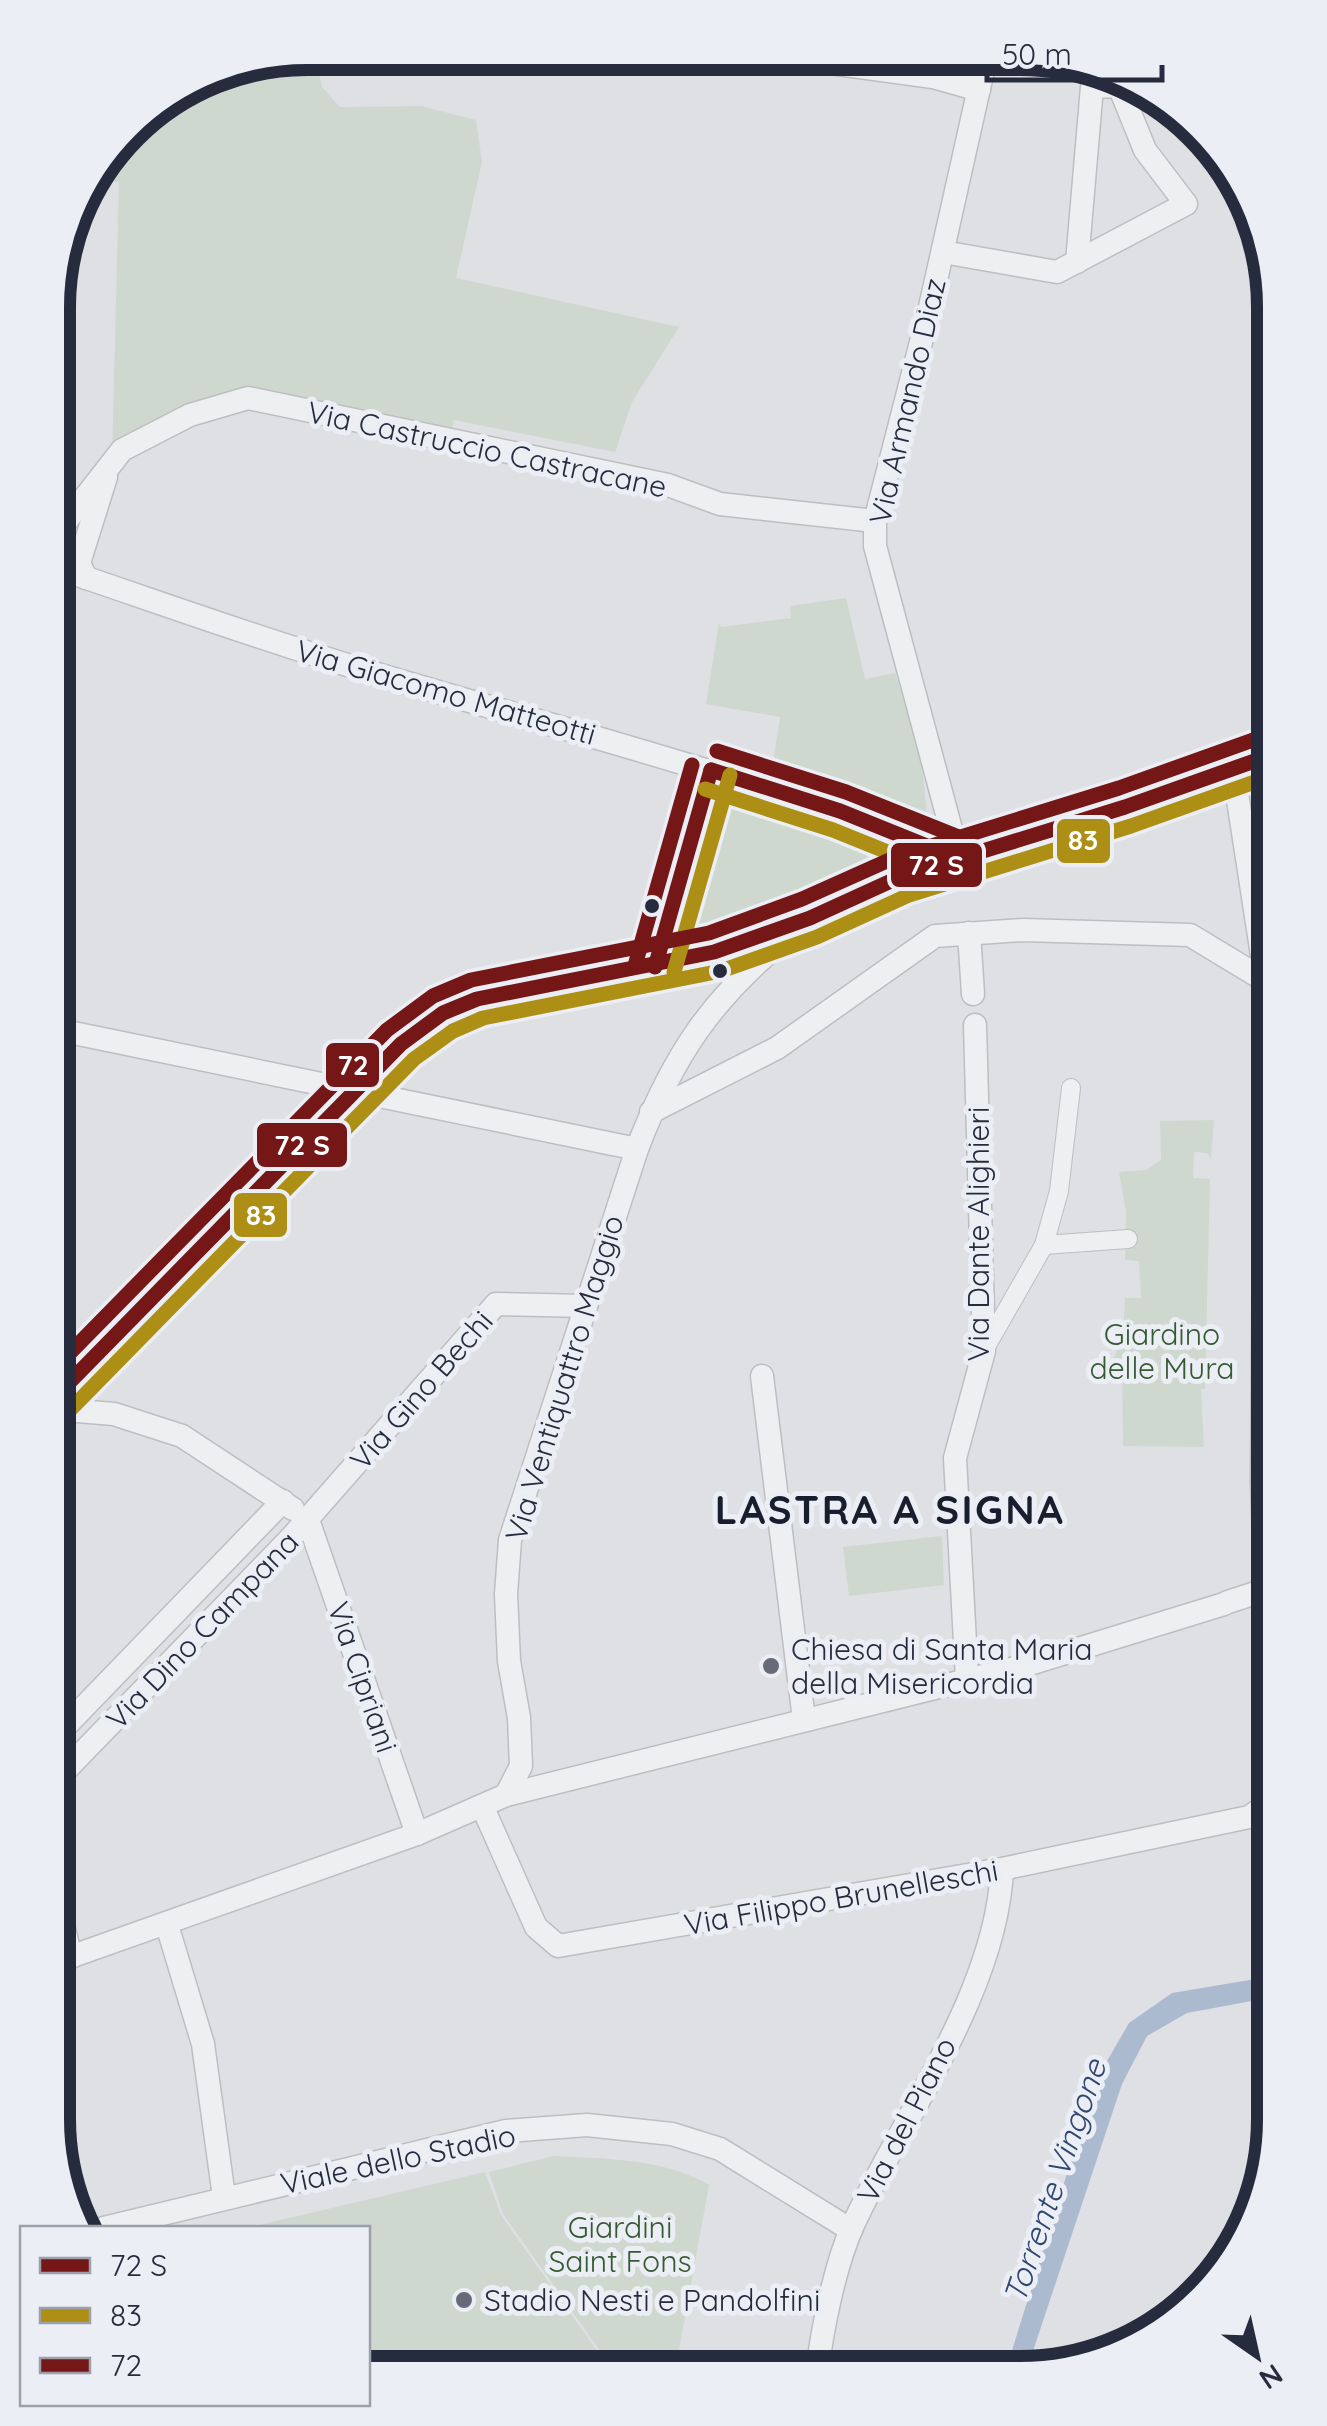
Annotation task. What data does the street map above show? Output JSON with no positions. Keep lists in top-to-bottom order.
{
  "streets": {
    "street": [
      "Via Armando Diaz",
      "Via Castruccio Castracane",
      "Via Giacomo Matteotti",
      "Via Dante Alighieri",
      "Via Ventiquattro Maggio",
      "Via Gino Bechi",
      "Via Dino Campana",
      "Via Cipriani",
      "Via Filippo Brunelleschi",
      "Via del Piano",
      "Viale dello Stadio"
    ]
  },
  "crossings": [
    ["Via Armando Diaz", "Via Castruccio Castracane"],
    ["Via Armando Diaz", "Via Giacomo Matteotti"],
    ["Via Ventiquattro Maggio", "Via Gino Bechi"],
    ["Via Gino Bechi", "Via Dino Campana"],
    ["Via Gino Bechi", "Via Cipriani"],
    ["Via Dino Campana", "Via Cipriani"],
    ["Via Filippo Brunelleschi", "Via del Piano"],
    ["Via del Piano", "Viale dello Stadio"]
  ],
  "districts": ["LASTRA A SIGNA"],
  "water": ["Torrente Vingone"],
  "parks": ["Giardino delle Mura", "Giardini Saint Fons"],
  "places": ["Chiesa di Santa Maria della Misericordia", "Stadio Nesti e Pandolfini"],
  "lines": ["transit line 72", "transit line 83"],
  "legend": ["72 S", "83", "72"],
  "scale_bar": "50 m",
  "north": "bottom right"
}
